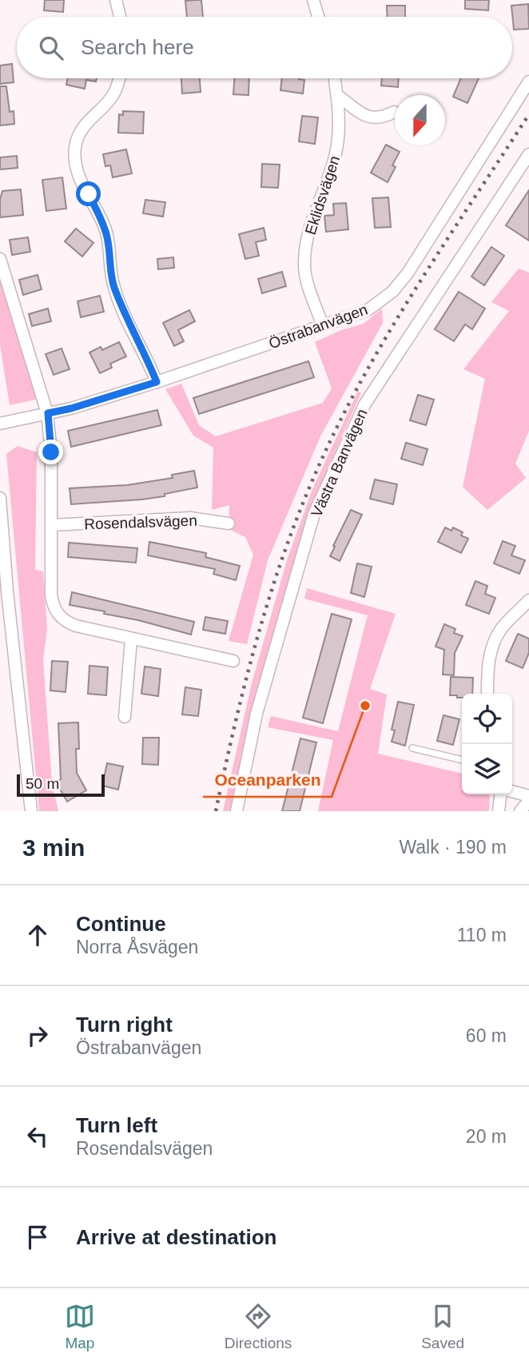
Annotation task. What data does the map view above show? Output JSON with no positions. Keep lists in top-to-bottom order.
{
  "streets": {
    "street": [
      "Eklidsvägen",
      "Östrabanvägen",
      "Västra Banvägen",
      "Rosendalsvägen"
    ]
  },
  "crossings": [
    ["Eklidsvägen", "Östrabanvägen"]
  ],
  "places": ["Oceanparken"],
  "scale_bar": "50 m",
  "north": "bottom",
  "page": {
    "search": "Search here",
    "scale": "50 m",
    "heading": ["3 min", "Walk · 190 m"],
    "list": [
      ["Continue", "Norra Åsvägen", "110 m"],
      ["Turn right", "Östrabanvägen", "60 m"],
      ["Turn left", "Rosendalsvägen", "20 m"],
      "Arrive at destination"
    ],
    "nav": ["Map", "Directions", "Saved"]
  }
}
